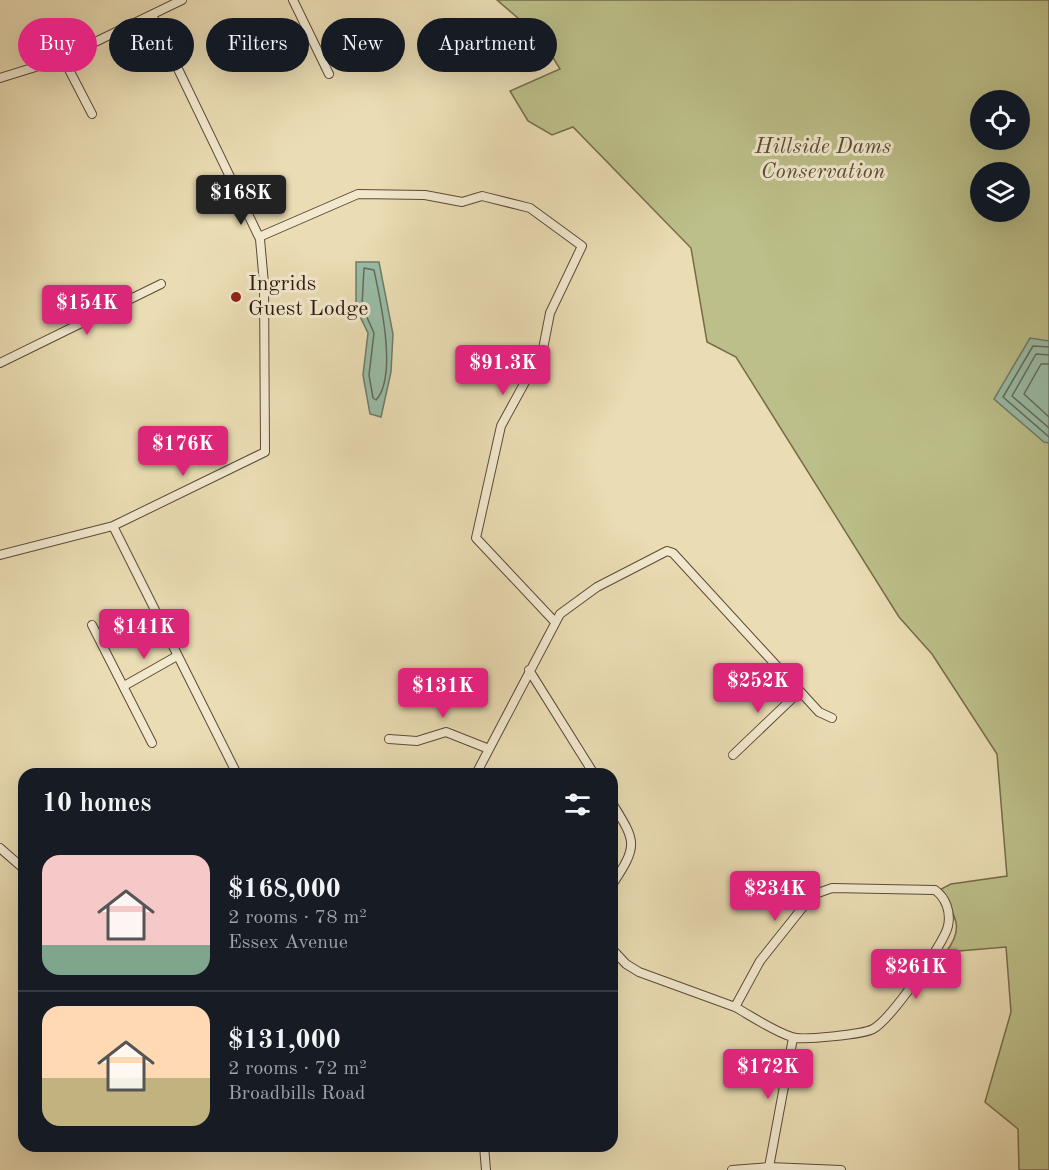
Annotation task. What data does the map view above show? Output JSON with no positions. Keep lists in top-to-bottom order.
{
  "parks": ["Hillside Dams Conservation"],
  "places": ["Ingrids Guest Lodge"],
  "page": {
    "chip": [
      "Buy",
      "Rent",
      "Filters",
      "New",
      "Apartment"
    ],
    "price": [
      "$168K",
      "$154K",
      "$91.3K",
      "$176K",
      "$141K",
      "$252K",
      "$131K",
      "$234K",
      "$261K",
      "$172K"
    ],
    "heading": "10 homes",
    "list": [
      {
        "name": "$168,000",
        "note": "2 rooms · 78 m² · Essex Avenue"
      },
      {
        "name": "$131,000",
        "note": "2 rooms · 72 m² · Broadbills Road"
      }
    ]
  }
}
